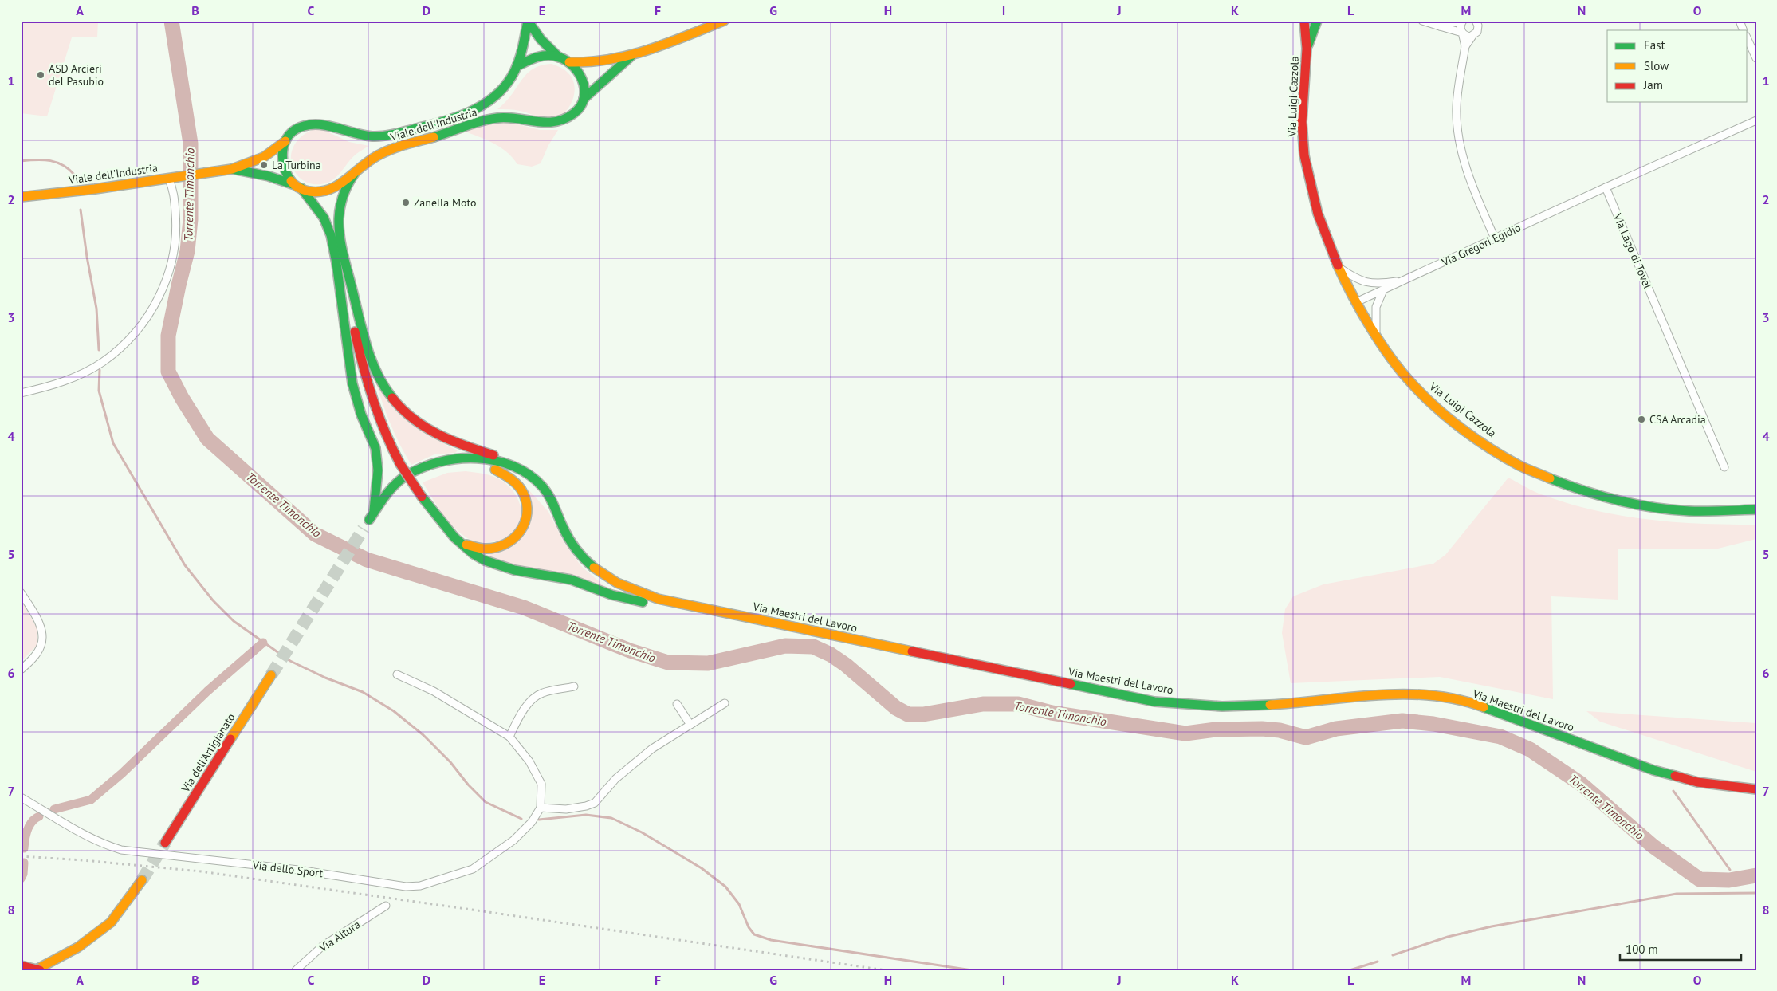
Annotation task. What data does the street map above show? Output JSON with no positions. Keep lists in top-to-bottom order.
{
  "streets": {
    "main road": [
      "Via Luigi Cazzola",
      "Viale dell'Industria",
      "Via Maestri del Lavoro",
      "Via dell'Artigianato"
    ],
    "street": [
      "Via Gregori Egidio",
      "Via Lago di Tovel",
      "Via dello Sport",
      "Via Altura"
    ]
  },
  "crossings": [
    ["Via Luigi Cazzola", "Via Gregori Egidio"],
    ["Via Gregori Egidio", "Via Lago di Tovel"]
  ],
  "water": ["Torrente Timonchio"],
  "places": [
    "ASD Arcieri del Pasubio",
    "La Turbina",
    "Zanella Moto",
    "CSA Arcadia"
  ],
  "legend": ["Fast", "Slow", "Jam"],
  "scale_bar": "100 m",
  "grid": {
    "columns": [
      "A",
      "B",
      "C",
      "D",
      "E",
      "F",
      "G",
      "H",
      "I",
      "J",
      "K",
      "L",
      "M",
      "N",
      "O"
    ],
    "rows": [
      "1",
      "2",
      "3",
      "4",
      "5",
      "6",
      "7",
      "8"
    ]
  }
}
